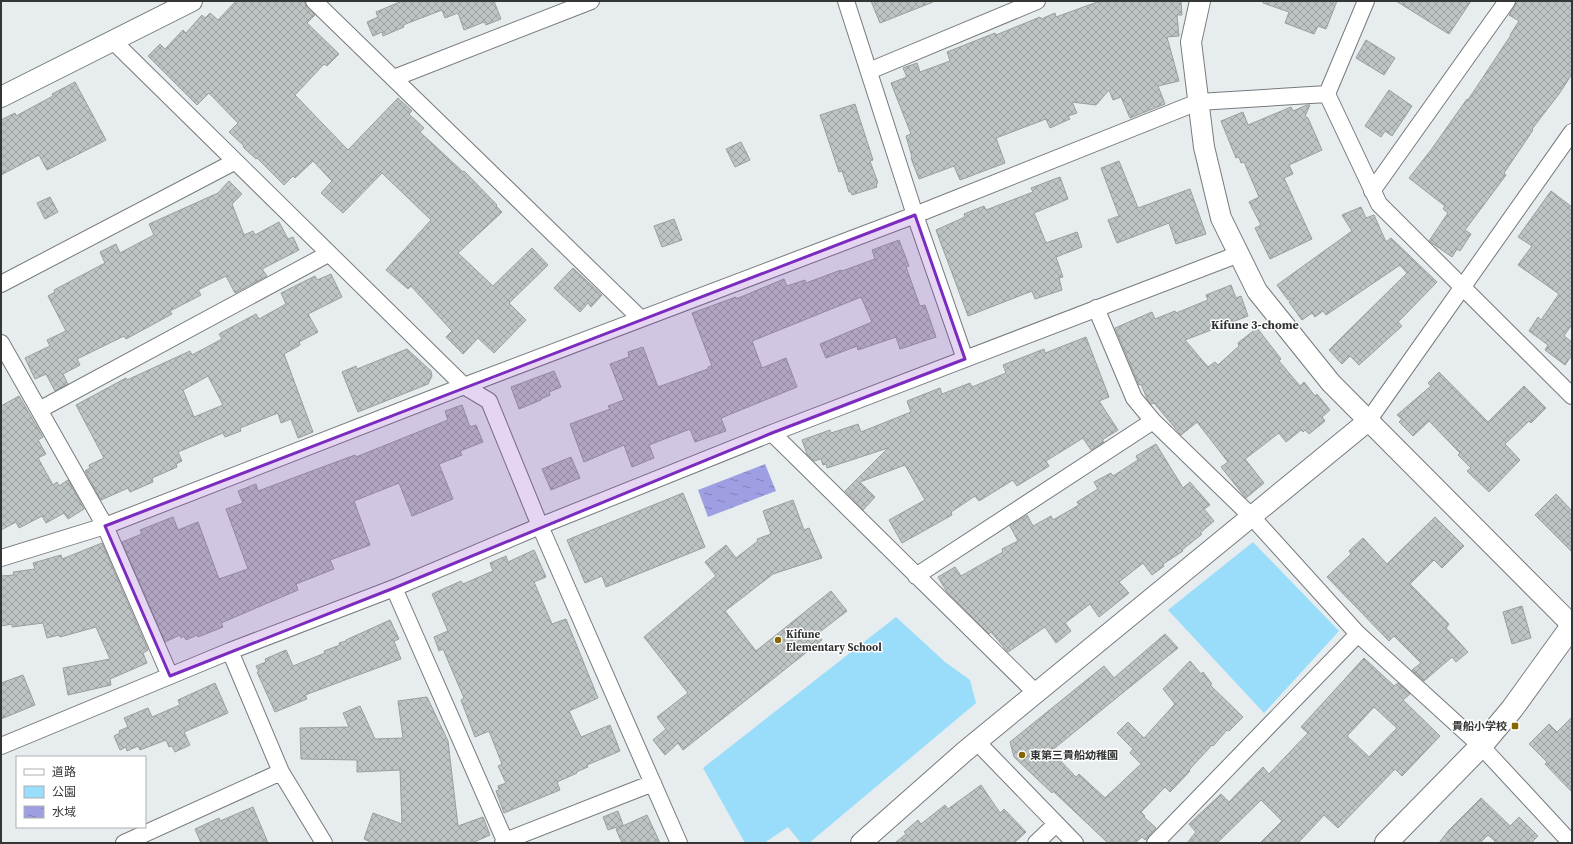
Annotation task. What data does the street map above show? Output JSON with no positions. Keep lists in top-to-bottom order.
{
  "districts": ["Kifune 3-chome"],
  "places": {
    "other": ["Kifune Elementary School", "東第三貴船幼稚園"],
    "transit": ["貴船小学校"]
  },
  "legend": ["道路", "公園", "水域"]
}
